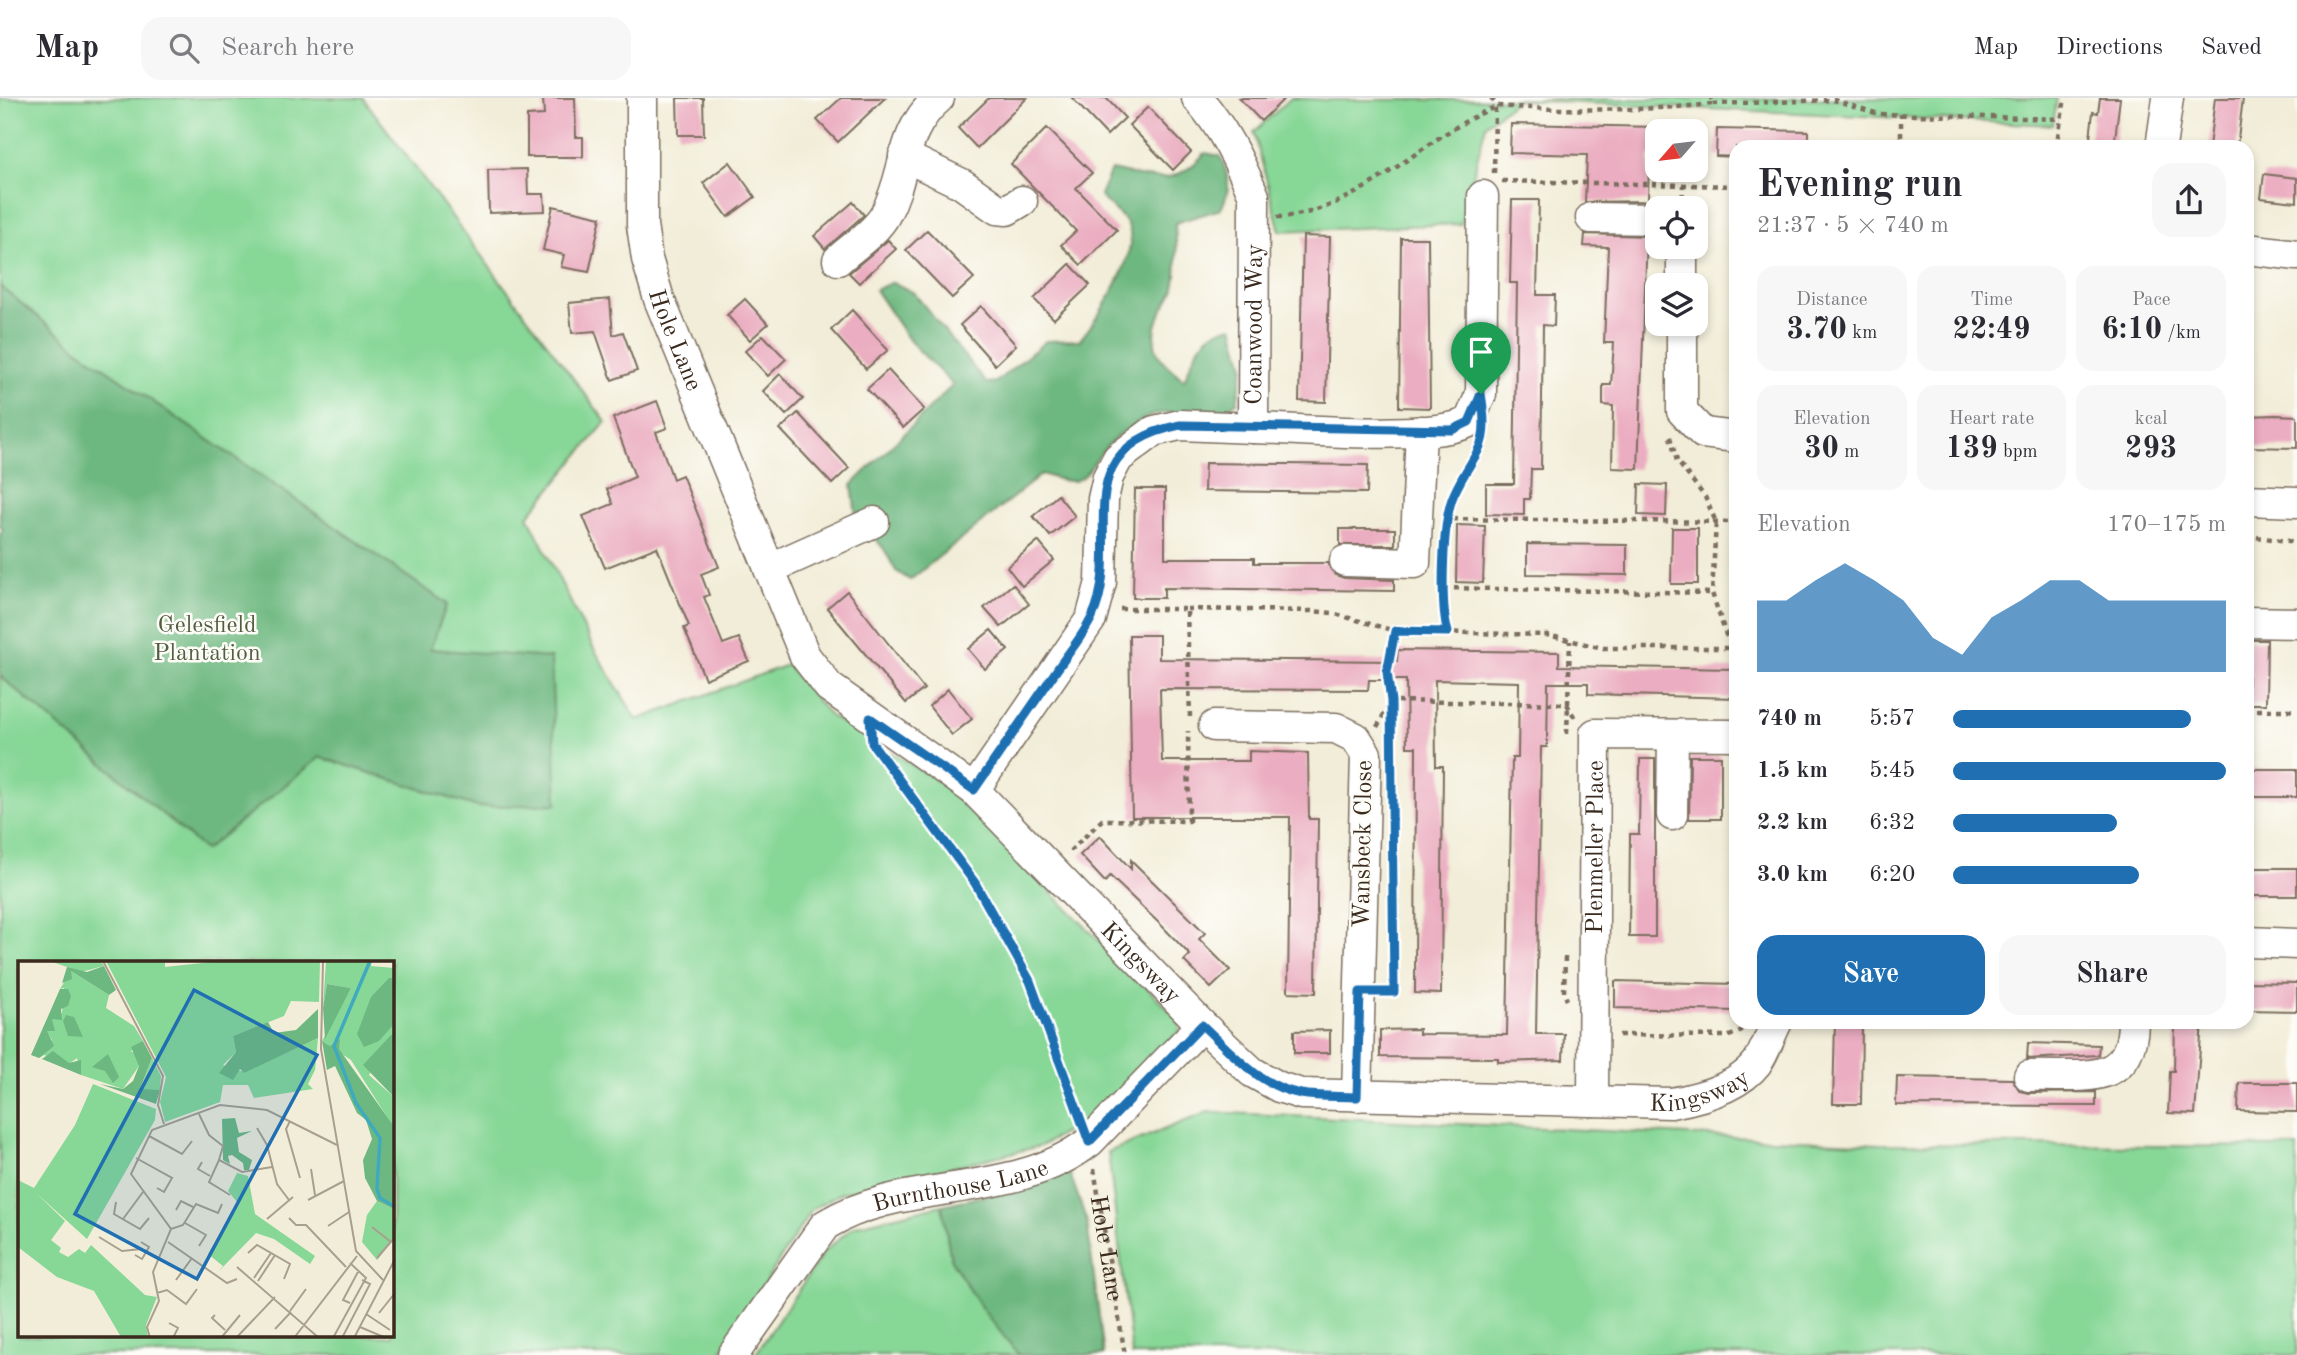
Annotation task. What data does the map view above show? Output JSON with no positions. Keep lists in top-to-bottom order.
{
  "streets": {
    "street": [
      "Coanwood Way",
      "Hole Lane",
      "Wansbeck Close",
      "Plenmeller Place",
      "Kingsway",
      "Burnthouse Lane"
    ]
  },
  "crossings": [
    ["Coanwood Way", "Kingsway"],
    ["Hole Lane", "Kingsway"],
    ["Hole Lane", "Burnthouse Lane"],
    ["Wansbeck Close", "Kingsway"],
    ["Plenmeller Place", "Kingsway"],
    ["Kingsway", "Burnthouse Lane"]
  ],
  "parks": ["Gelesfield Plantation"],
  "north": "bottom left",
  "page": {
    "header": "Map",
    "search": "Search here",
    "nav": ["Map", "Directions", "Saved"],
    "heading": ["Evening run", "21:37 · 5 × 740 m"],
    "stats": [
      ["Distance", "3.70 km"],
      ["Time", "22:49"],
      ["Pace", "6:10 /km"],
      ["Elevation", "30 m"],
      ["Heart rate", "139 bpm"],
      ["kcal", "293"]
    ],
    "chart": ["Elevation", "170–175 m"],
    "list": [
      {
        "name": "740 m",
        "note": "5:57"
      },
      {
        "name": "1.5 km",
        "note": "5:45"
      },
      {
        "name": "2.2 km",
        "note": "6:32"
      },
      {
        "name": "3.0 km",
        "note": "6:20"
      }
    ],
    "buttons": ["Save", "Share"]
  }
}
